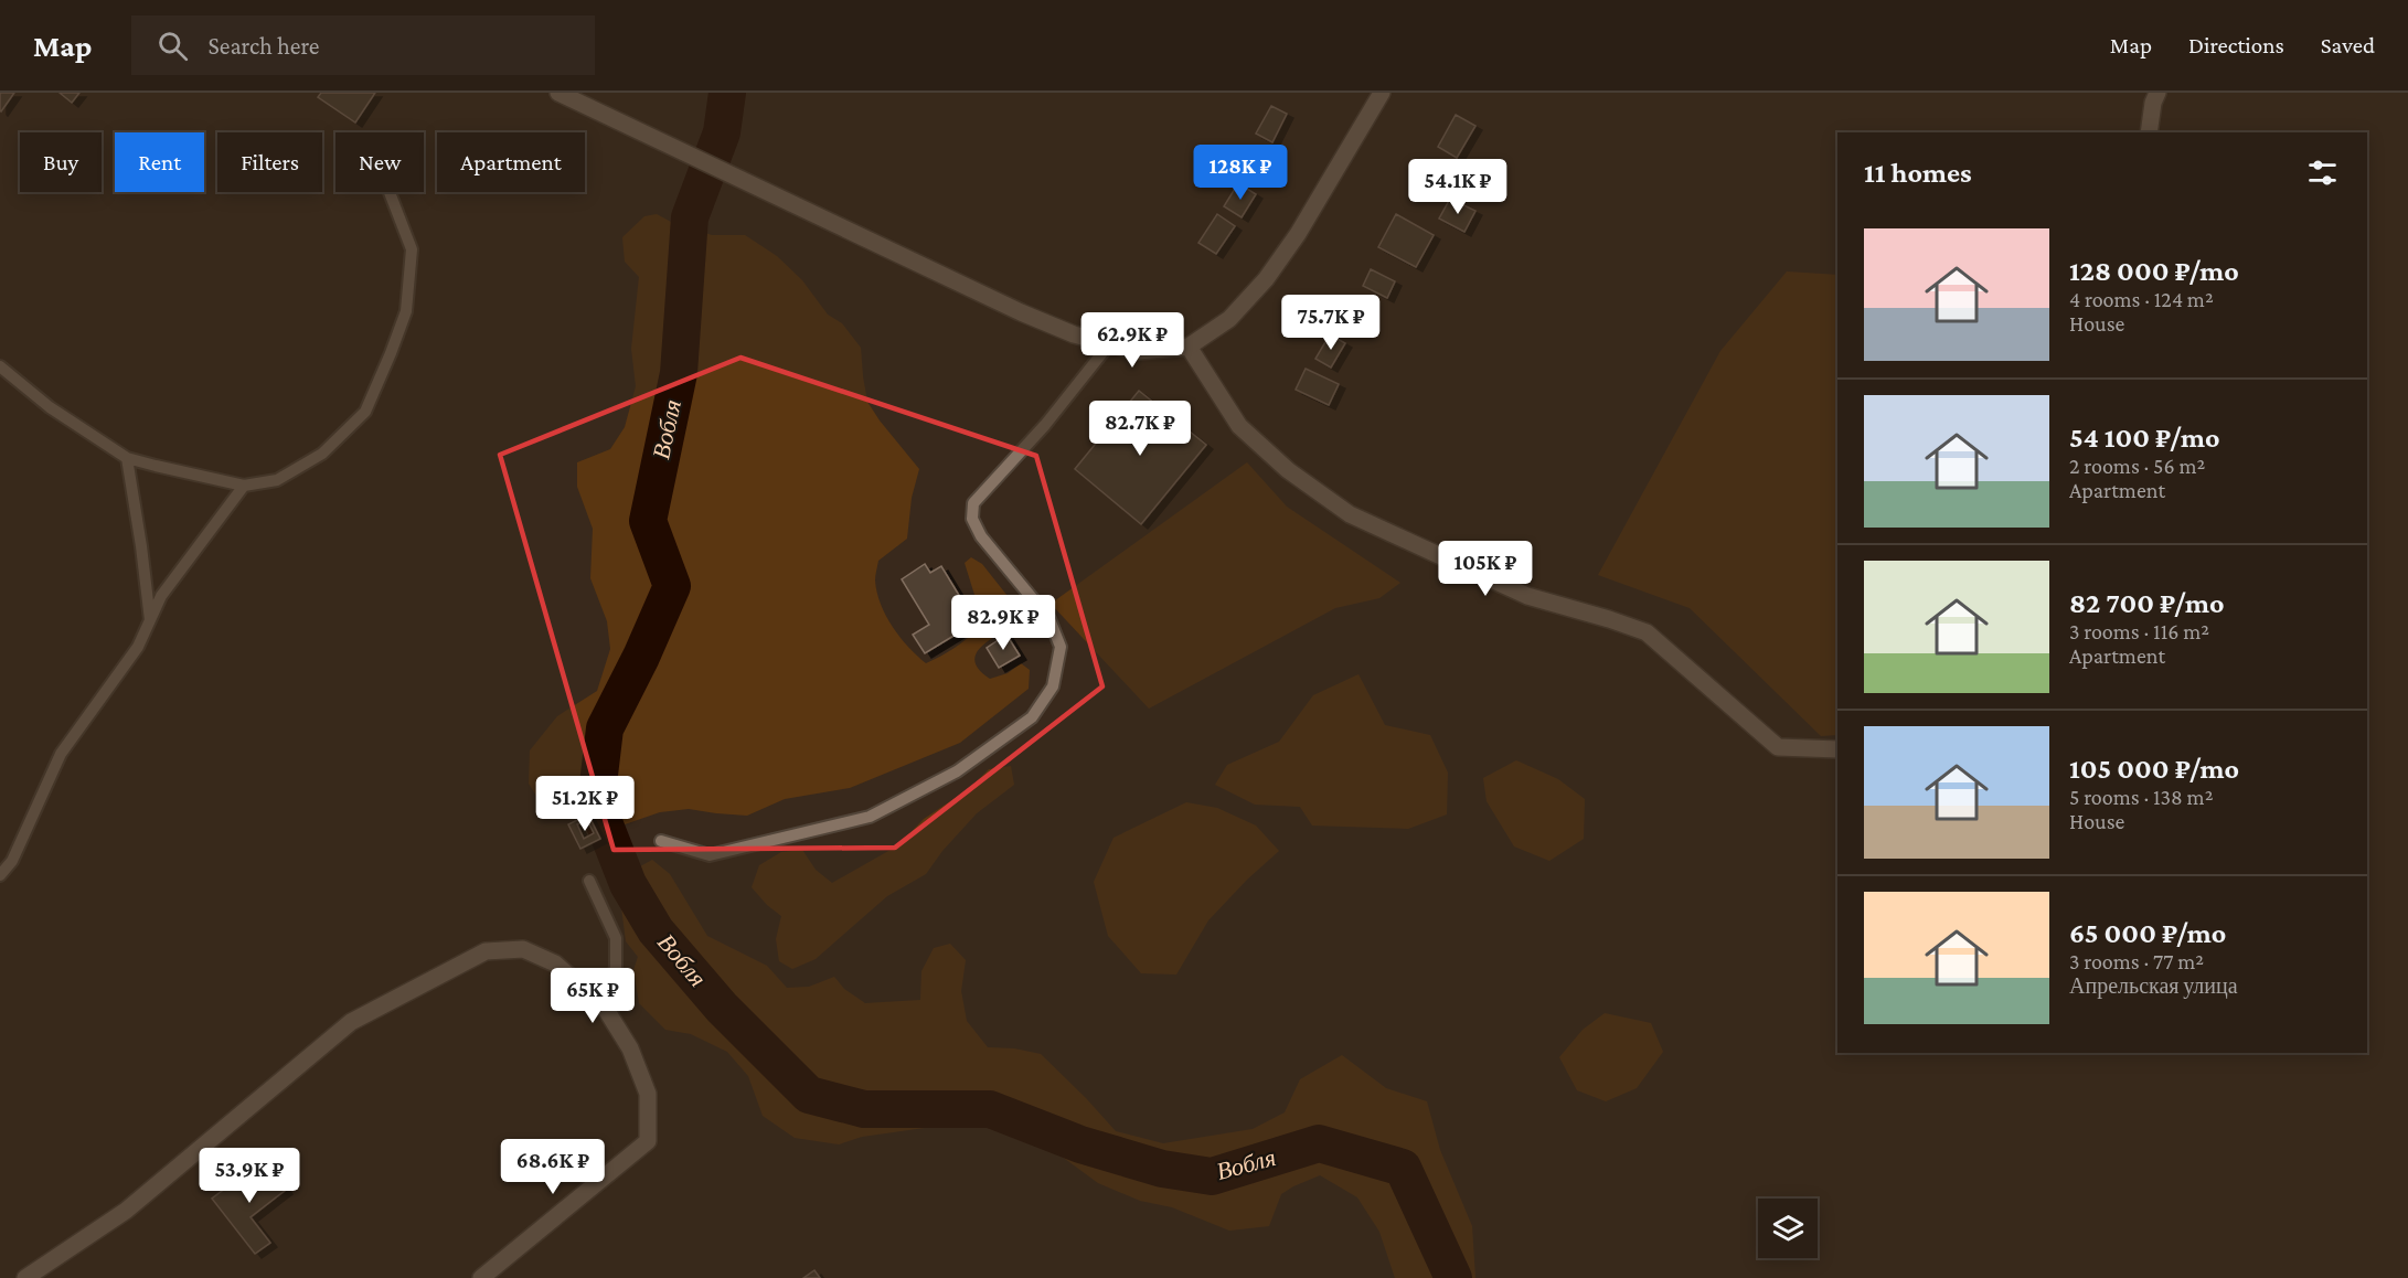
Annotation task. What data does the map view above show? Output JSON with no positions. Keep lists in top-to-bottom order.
{
  "water": ["Вобля"],
  "page": {
    "header": "Map",
    "search": "Search here",
    "nav": ["Map", "Directions", "Saved"],
    "chip": [
      "Buy",
      "Rent",
      "Filters",
      "New",
      "Apartment"
    ],
    "heading": "11 homes",
    "price": [
      "128K ₽",
      "54.1K ₽",
      "75.7K ₽",
      "62.9K ₽",
      "82.7K ₽",
      "105K ₽",
      "82.9K ₽",
      "51.2K ₽",
      "65K ₽",
      "68.6K ₽",
      "53.9K ₽"
    ],
    "list": [
      {
        "name": "128 000 ₽/mo",
        "note": "4 rooms · 124 m² · House"
      },
      {
        "name": "54 100 ₽/mo",
        "note": "2 rooms · 56 m² · Apartment"
      },
      {
        "name": "82 700 ₽/mo",
        "note": "3 rooms · 116 m² · Apartment"
      },
      {
        "name": "105 000 ₽/mo",
        "note": "5 rooms · 138 m² · House"
      },
      {
        "name": "65 000 ₽/mo",
        "note": "3 rooms · 77 m² · Апрельская улица"
      }
    ]
  }
}
